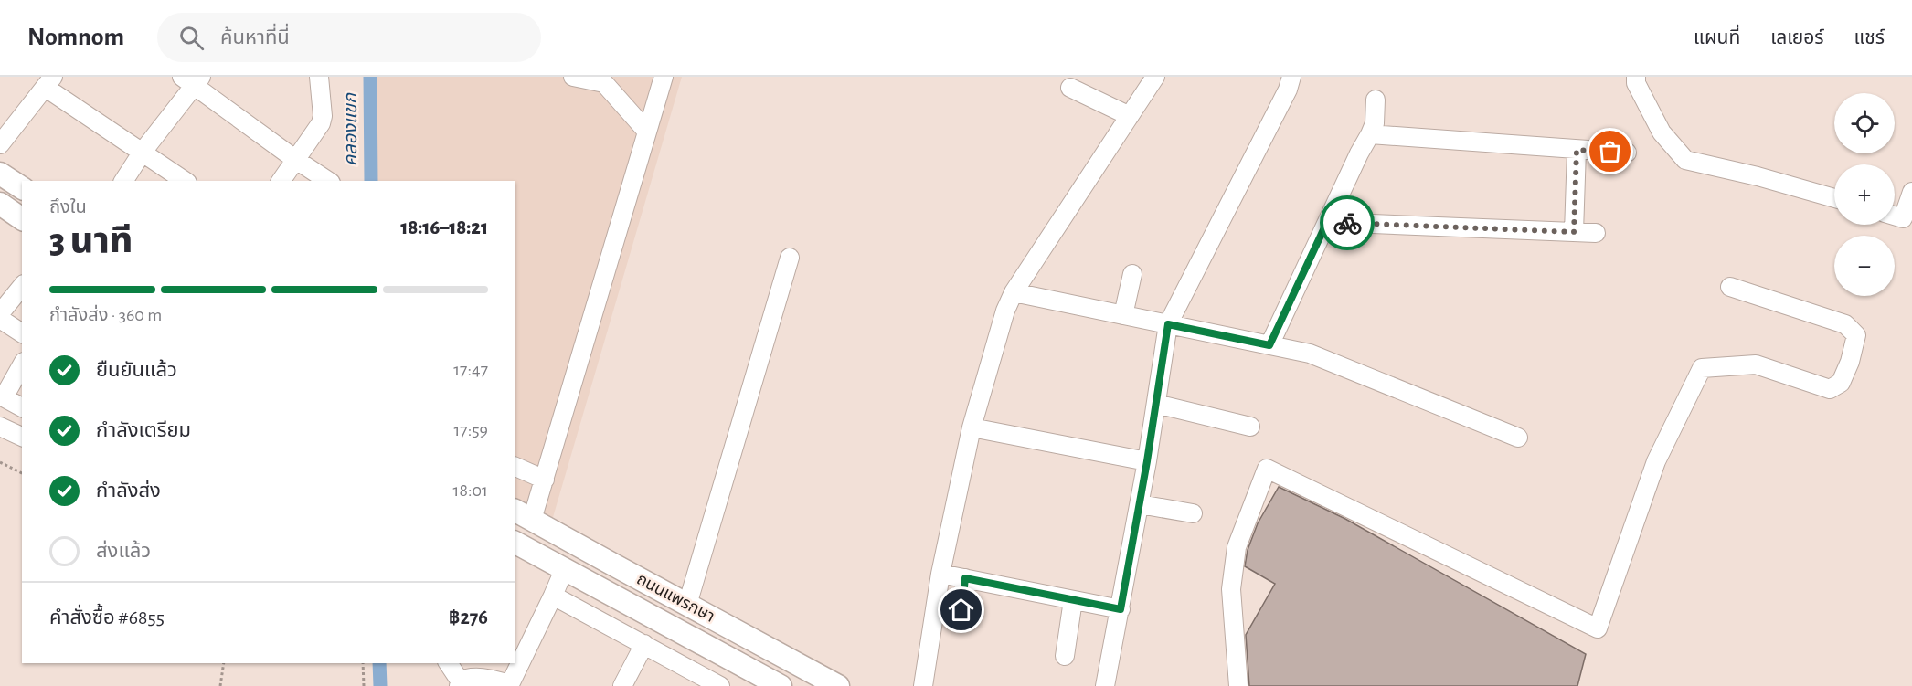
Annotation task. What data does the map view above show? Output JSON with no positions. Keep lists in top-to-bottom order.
{
  "streets": {
    "main road": ["ถนนแพรกษา"]
  },
  "water": ["คลองแขก"],
  "page": {
    "header": "Nomnom",
    "search": "ค้นหาที่นี่",
    "nav": ["แผนที่", "เลเยอร์", "แชร์"],
    "map_buttons": ["+", "−"],
    "heading": ["3 นาที", "ถึงใน", "18:16–18:21"],
    "panel": ["คำสั่งซื้อ #6855", "฿276"],
    "bar": "กำลังส่ง · 360 m",
    "list": [
      ["ยืนยันแล้ว", "17:47"],
      ["กำลังเตรียม", "17:59"],
      ["กำลังส่ง", "18:01"],
      "ส่งแล้ว"
    ]
  }
}
